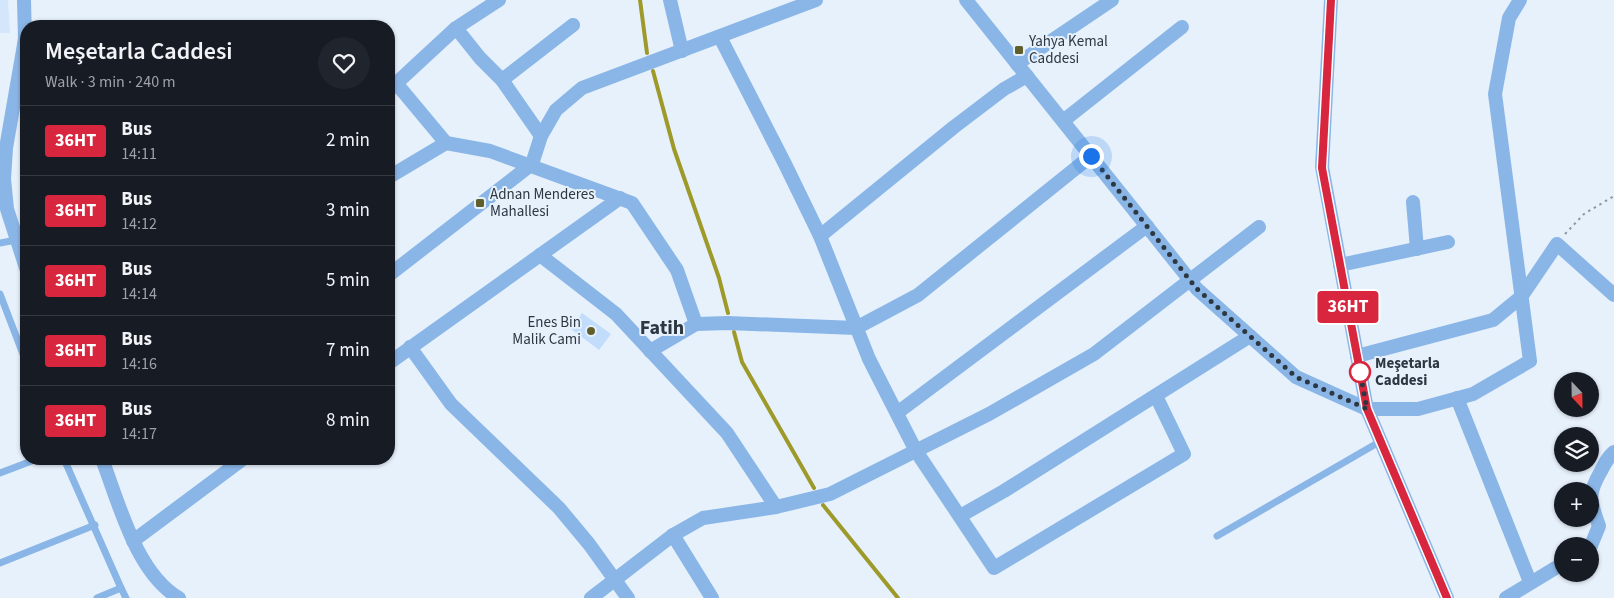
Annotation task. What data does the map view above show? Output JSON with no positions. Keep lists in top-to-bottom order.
{
  "districts": ["Fatih"],
  "places": {
    "transit": ["Yahya Kemal Caddesi", "Adnan Menderes Mahallesi"],
    "other": ["Enes Bin Malik Cami", "Meşetarla Caddesi"]
  },
  "lines": ["bus line 36HT"],
  "north": "bottom",
  "page": {
    "on_map": "36HT",
    "heading": ["Meşetarla Caddesi", "Walk · 3 min · 240 m"],
    "list": [
      {
        "mark": "36HT",
        "name": "Bus",
        "note": "14:11",
        "value": "2 min"
      },
      {
        "mark": "36HT",
        "name": "Bus",
        "note": "14:12",
        "value": "3 min"
      },
      {
        "mark": "36HT",
        "name": "Bus",
        "note": "14:14",
        "value": "5 min"
      },
      {
        "mark": "36HT",
        "name": "Bus",
        "note": "14:16",
        "value": "7 min"
      },
      {
        "mark": "36HT",
        "name": "Bus",
        "note": "14:17",
        "value": "8 min"
      }
    ],
    "map_buttons": ["+", "−"]
  }
}
